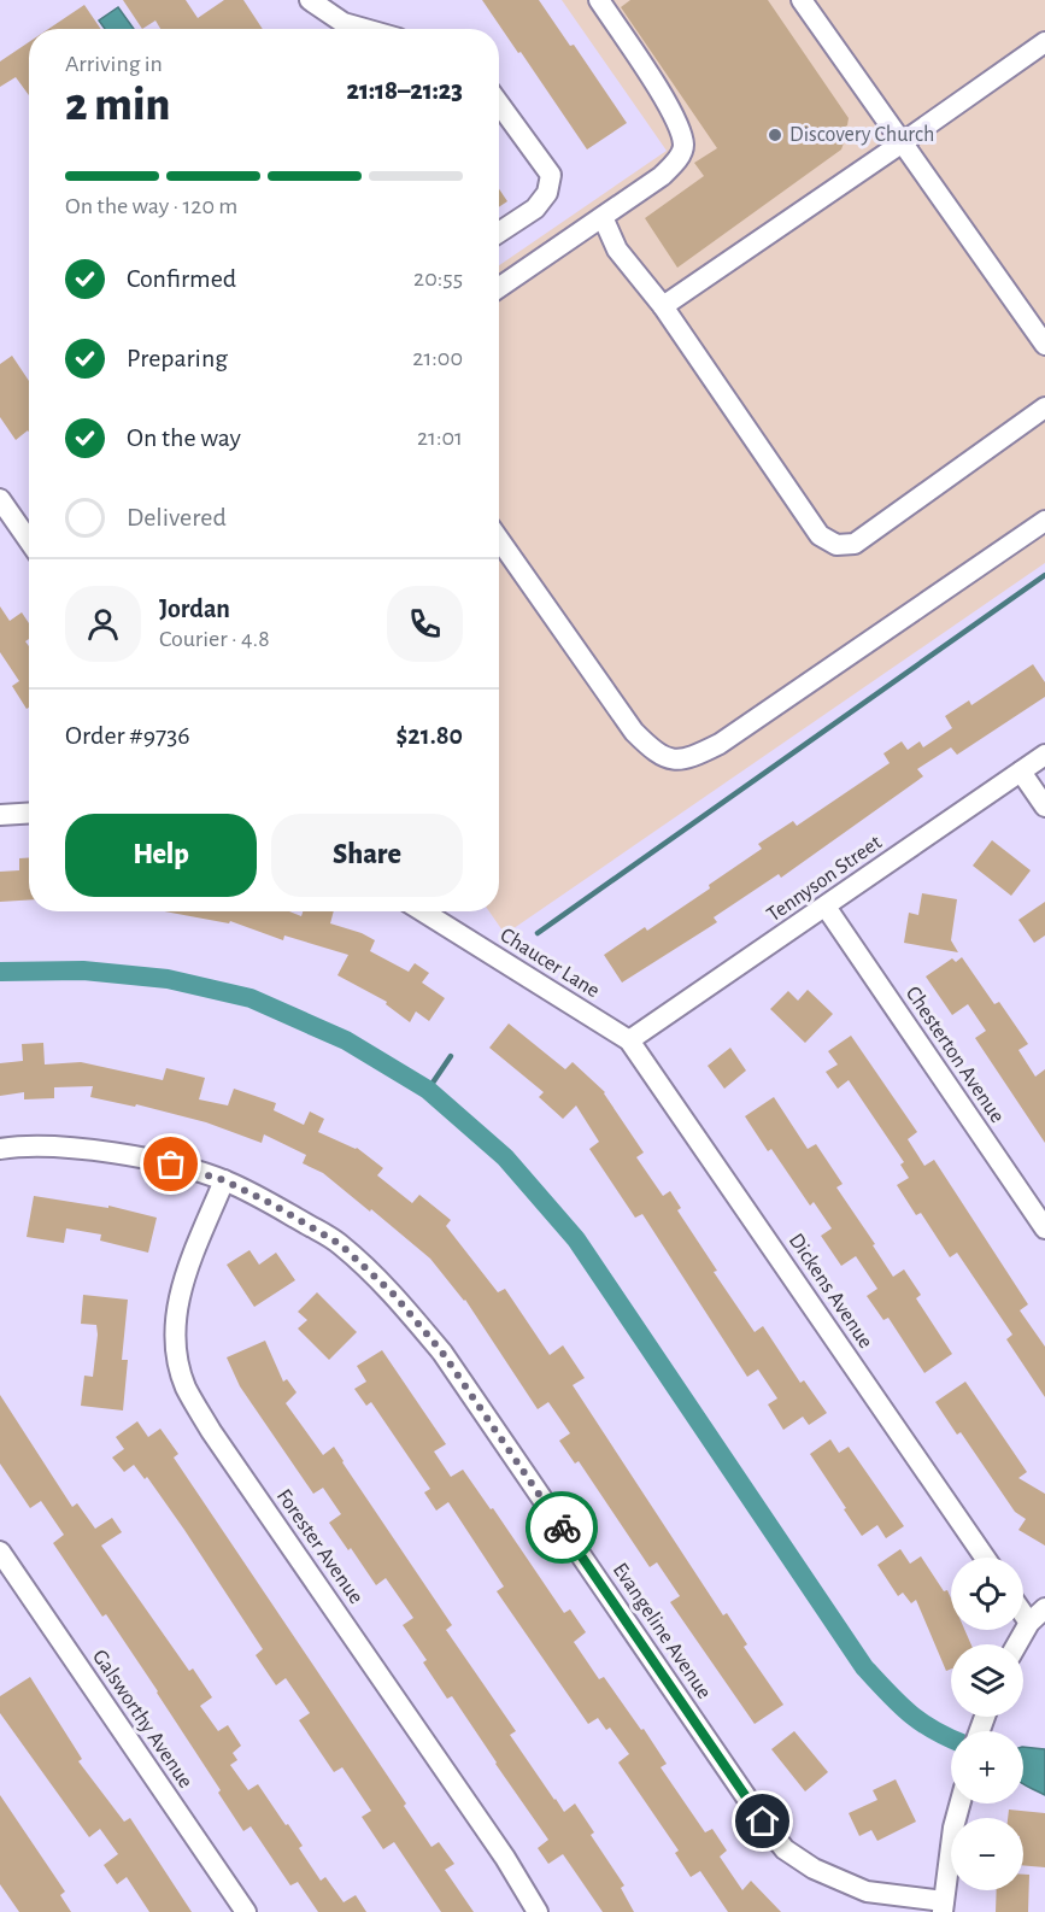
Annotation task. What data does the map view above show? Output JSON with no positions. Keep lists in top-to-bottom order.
{
  "streets": {
    "street": [
      "Tennyson Street",
      "Chaucer Lane",
      "Chesterton Avenue",
      "Dickens Avenue",
      "Forester Avenue",
      "Evangeline Avenue",
      "Galsworthy Avenue"
    ]
  },
  "crossings": [
    ["Tennyson Street", "Chaucer Lane"],
    ["Tennyson Street", "Chesterton Avenue"],
    ["Tennyson Street", "Dickens Avenue"],
    ["Chaucer Lane", "Dickens Avenue"],
    ["Forester Avenue", "Evangeline Avenue"]
  ],
  "places": ["Discovery Church"],
  "page": {
    "heading": ["2 min", "Arriving in", "21:18–21:23"],
    "panel": [
      "Jordan",
      "Courier · 4.8",
      "Order #9736",
      "$21.80"
    ],
    "bar": "On the way · 120 m",
    "list": [
      ["Confirmed", "20:55"],
      ["Preparing", "21:00"],
      ["On the way", "21:01"],
      "Delivered"
    ],
    "buttons": ["Help", "Share"],
    "map_buttons": ["+", "−"]
  }
}
